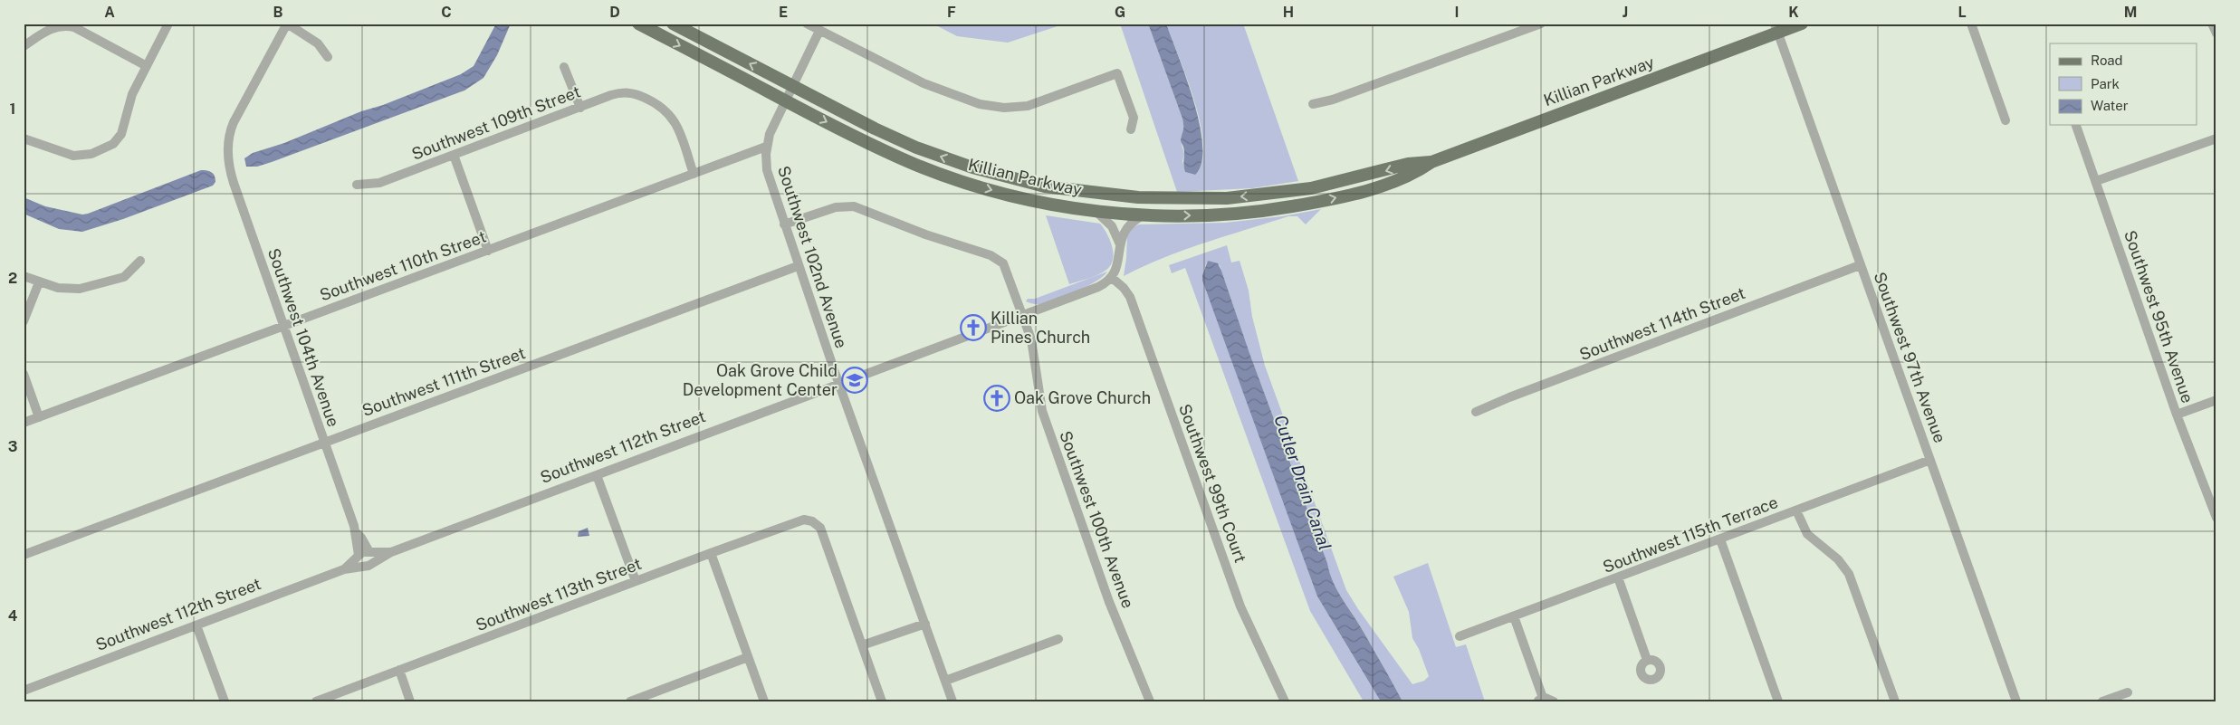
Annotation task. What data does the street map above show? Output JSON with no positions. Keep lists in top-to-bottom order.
{
  "streets": {
    "main road": ["Killian Parkway"],
    "street": [
      "Southwest 109th Street",
      "Southwest 102nd Avenue",
      "Southwest 110th Street",
      "Southwest 95th Avenue",
      "Southwest 114th Street",
      "Southwest 104th Avenue",
      "Southwest 97th Avenue",
      "Southwest 111th Street",
      "Southwest 112th Street",
      "Southwest 99th Court",
      "Southwest 100th Avenue",
      "Southwest 115th Terrace",
      "Southwest 113th Street"
    ]
  },
  "crossings": [
    ["Killian Parkway", "Southwest 102nd Avenue"],
    ["Killian Parkway", "Southwest 97th Avenue"],
    ["Southwest 109th Street", "Southwest 110th Street"],
    ["Southwest 102nd Avenue", "Southwest 110th Street"],
    ["Southwest 102nd Avenue", "Southwest 111th Street"],
    ["Southwest 102nd Avenue", "Southwest 112th Street"],
    ["Southwest 102nd Avenue", "Southwest 100th Avenue"],
    ["Southwest 110th Street", "Southwest 104th Avenue"],
    ["Southwest 114th Street", "Southwest 97th Avenue"],
    ["Southwest 104th Avenue", "Southwest 111th Street"],
    ["Southwest 104th Avenue", "Southwest 112th Street"],
    ["Southwest 97th Avenue", "Southwest 115th Terrace"],
    ["Southwest 112th Street", "Southwest 99th Court"],
    ["Southwest 112th Street", "Southwest 100th Avenue"]
  ],
  "water": ["Cutler Drain Canal"],
  "places": {
    "church": ["Killian Pines Church", "Oak Grove Church"],
    "school or university": ["Oak Grove Child Development Center"]
  },
  "legend": ["Road", "Park", "Water"],
  "grid": {
    "columns": [
      "A",
      "B",
      "C",
      "D",
      "E",
      "F",
      "G",
      "H",
      "I",
      "J",
      "K",
      "L",
      "M"
    ],
    "rows": [
      "1",
      "2",
      "3",
      "4"
    ]
  }
}
